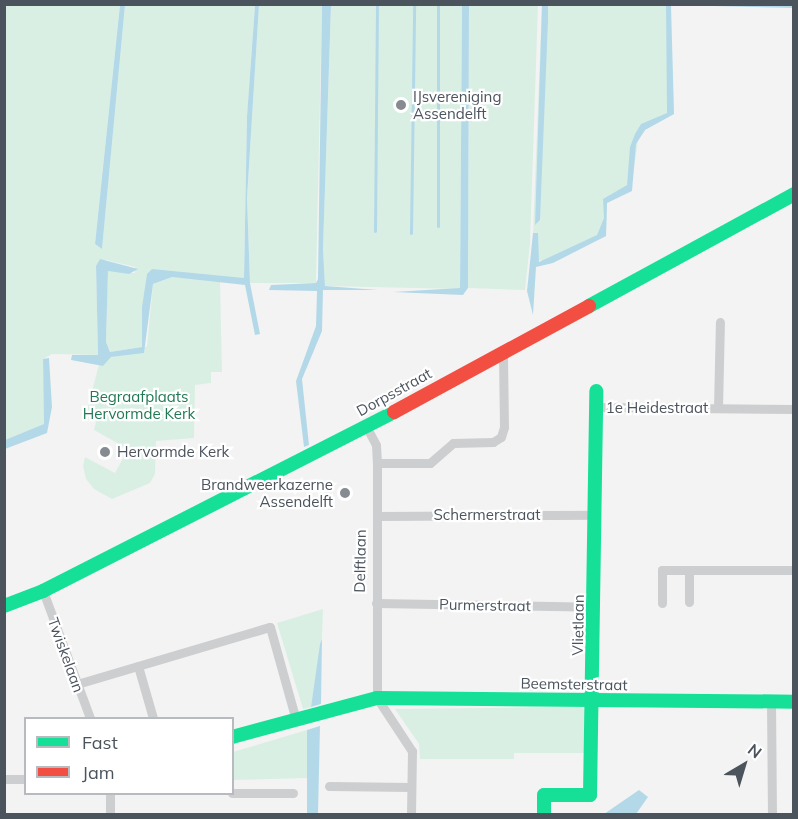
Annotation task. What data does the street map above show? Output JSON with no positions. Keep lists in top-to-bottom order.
{
  "streets": {
    "street": [
      "Dorpsstraat",
      "1e Heidestraat",
      "Schermerstraat",
      "Delftlaan",
      "Purmerstraat",
      "Vlietlaan",
      "Twiskelaan",
      "Beemsterstraat"
    ]
  },
  "crossings": [
    ["Dorpsstraat", "Delftlaan"],
    ["Dorpsstraat", "Twiskelaan"],
    ["1e Heidestraat", "Vlietlaan"],
    ["Schermerstraat", "Delftlaan"],
    ["Schermerstraat", "Vlietlaan"],
    ["Delftlaan", "Purmerstraat"],
    ["Delftlaan", "Beemsterstraat"],
    ["Purmerstraat", "Vlietlaan"],
    ["Vlietlaan", "Beemsterstraat"]
  ],
  "parks": ["Begraafplaats Hervormde Kerk"],
  "places": ["IJsvereniging Assendelft", "Hervormde Kerk", "Brandweerkazerne Assendelft"],
  "legend": ["Fast", "Jam"],
  "north": "top right"
}
